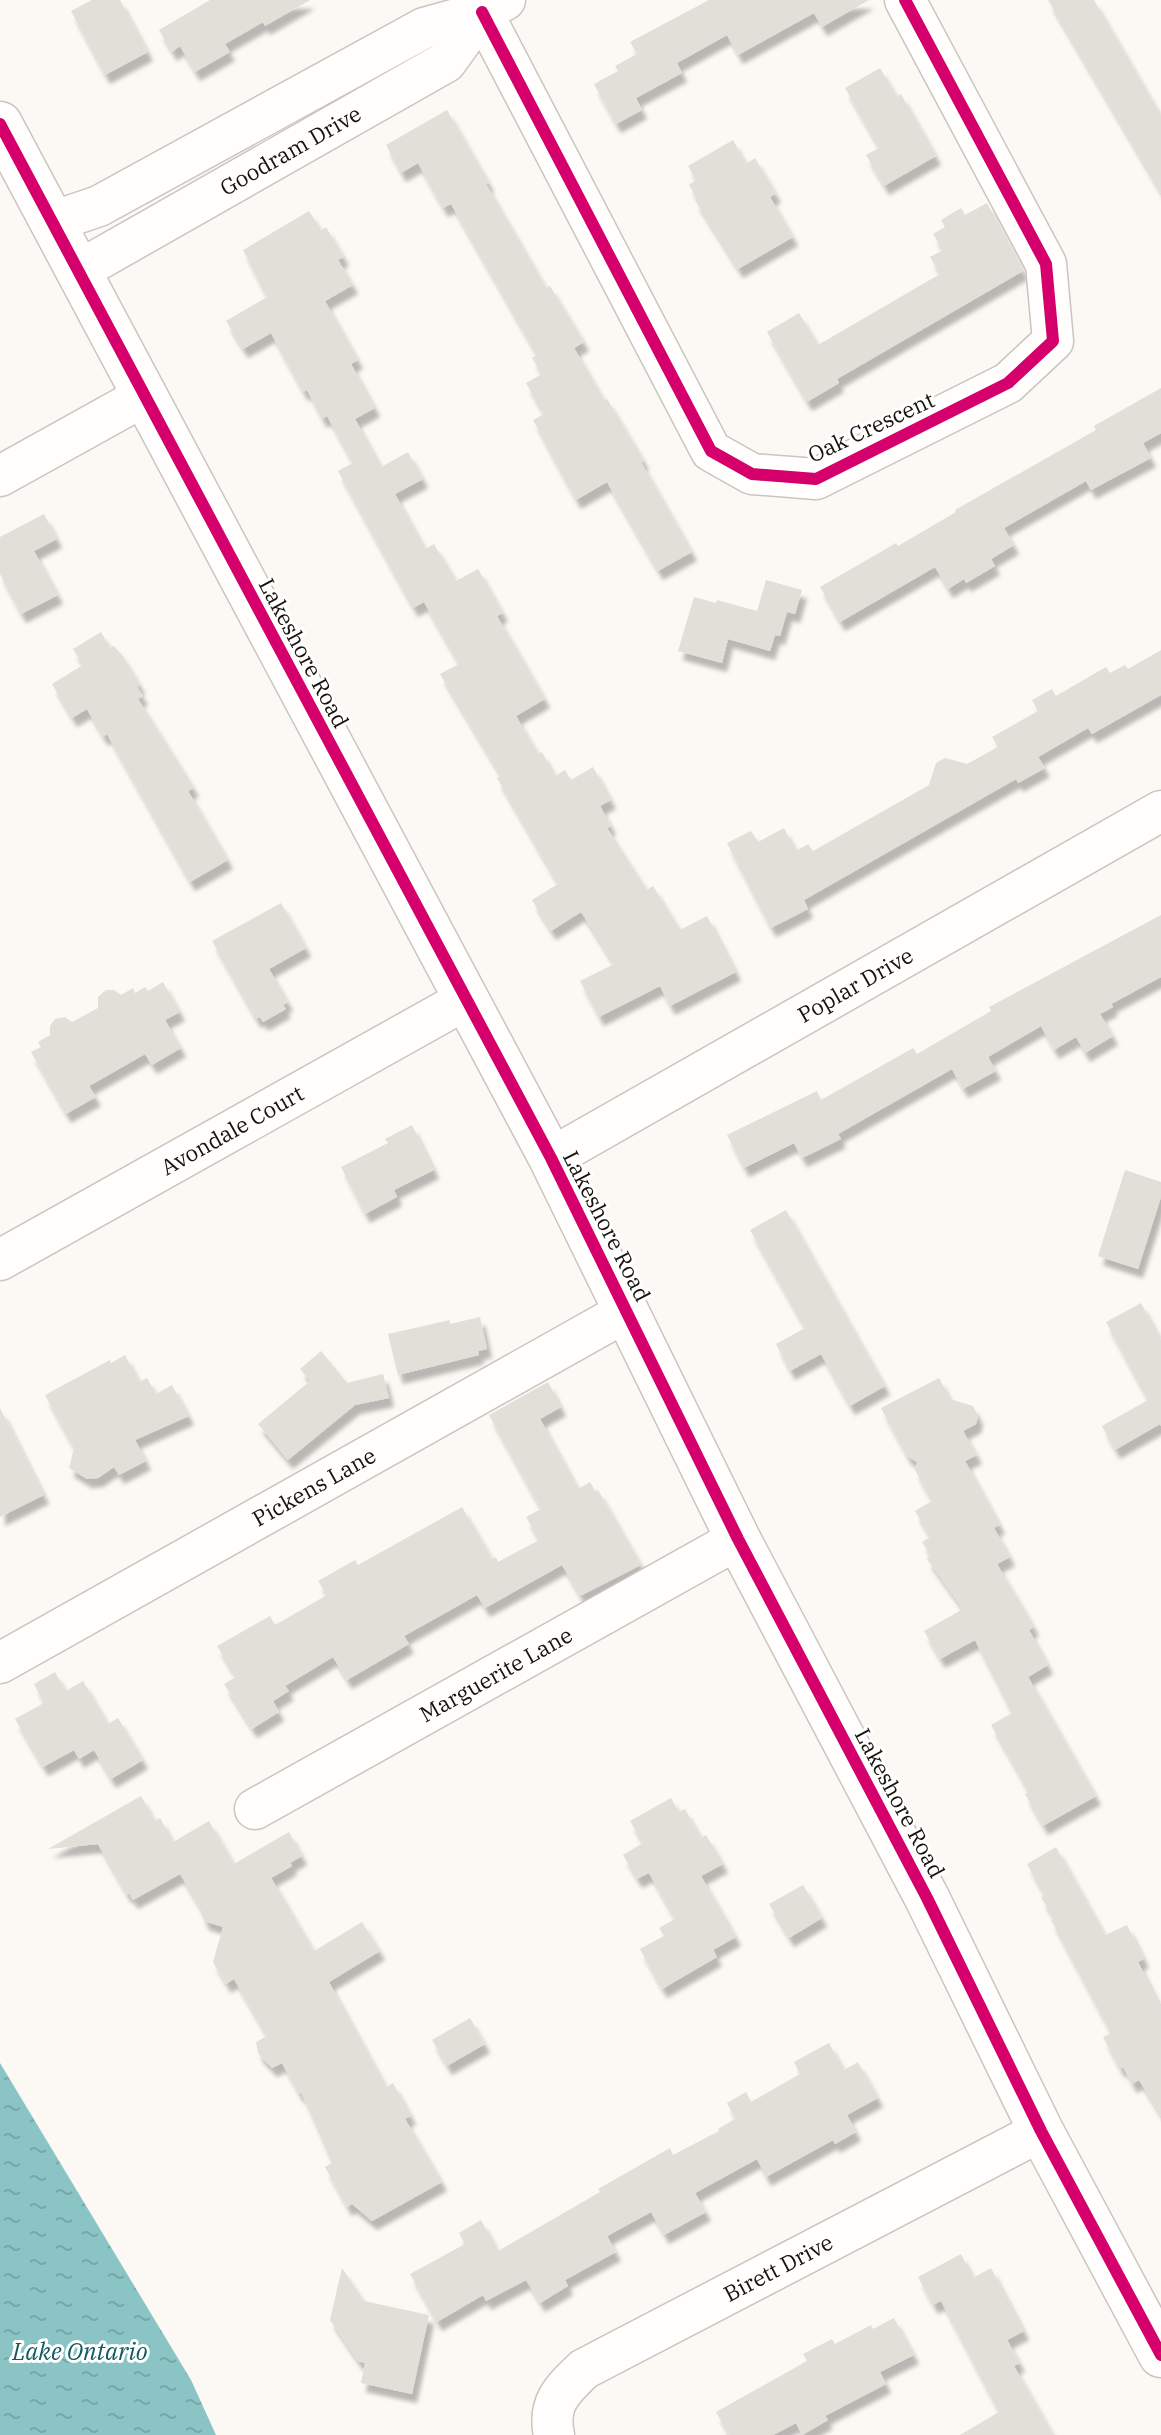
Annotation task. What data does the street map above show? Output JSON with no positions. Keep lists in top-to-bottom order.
{
  "streets": {
    "main road": ["Lakeshore Road"],
    "street": [
      "Goodram Drive",
      "Oak Crescent",
      "Poplar Drive",
      "Avondale Court",
      "Pickens Lane",
      "Marguerite Lane",
      "Birett Drive"
    ]
  },
  "crossings": [
    ["Goodram Drive", "Oak Crescent"],
    ["Goodram Drive", "Lakeshore Road"],
    ["Lakeshore Road", "Poplar Drive"],
    ["Lakeshore Road", "Avondale Court"],
    ["Lakeshore Road", "Pickens Lane"],
    ["Lakeshore Road", "Marguerite Lane"],
    ["Lakeshore Road", "Birett Drive"]
  ],
  "water": ["Lake Ontario"]
}
